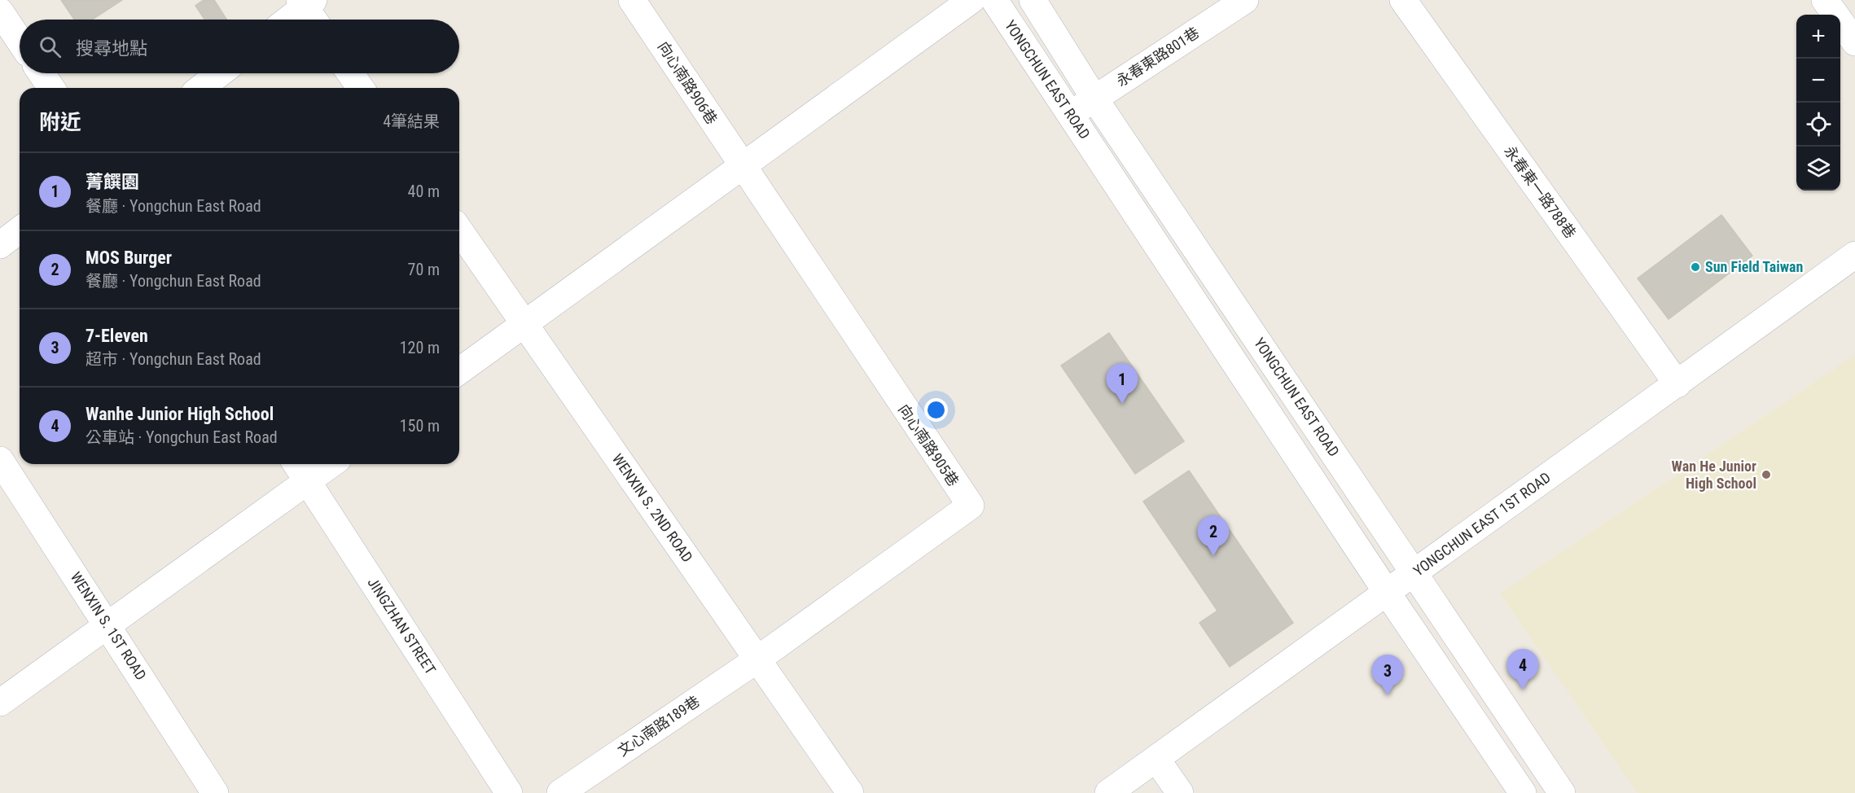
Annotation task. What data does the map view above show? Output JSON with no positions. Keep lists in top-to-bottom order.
{
  "streets": {
    "street": [
      "永春東路801巷",
      "YONGCHUN EAST ROAD",
      "向心南路906巷",
      "永春東一路788巷",
      "向心南路905巷",
      "WENXIN S. 2ND ROAD",
      "YONGCHUN EAST 1ST ROAD",
      "WENXIN S. 1ST ROAD",
      "JINGZHAN STREET",
      "文心南路189巷"
    ]
  },
  "crossings": [
    ["永春東路801巷", "YONGCHUN EAST ROAD"],
    ["YONGCHUN EAST ROAD", "YONGCHUN EAST 1ST ROAD"],
    ["向心南路906巷", "向心南路905巷"],
    ["永春東一路788巷", "YONGCHUN EAST 1ST ROAD"],
    ["向心南路905巷", "WENXIN S. 2ND ROAD"],
    ["向心南路905巷", "文心南路189巷"],
    ["WENXIN S. 2ND ROAD", "文心南路189巷"]
  ],
  "places": ["Sun Field Taiwan", "Wan He Junior High School"],
  "page": {
    "map_buttons": ["+", "−"],
    "search": "搜尋地點",
    "heading": ["附近", "4筆結果"],
    "list": [
      {
        "mark": "1",
        "name": "菁饌園",
        "note": "餐廳 · Yongchun East Road",
        "value": "40 m"
      },
      {
        "mark": "2",
        "name": "MOS Burger",
        "note": "餐廳 · Yongchun East Road",
        "value": "70 m"
      },
      {
        "mark": "3",
        "name": "7-Eleven",
        "note": "超市 · Yongchun East Road",
        "value": "120 m"
      },
      {
        "mark": "4",
        "name": "Wanhe Junior High School",
        "note": "公車站 · Yongchun East Road",
        "value": "150 m"
      }
    ],
    "pins": [
      "1",
      "2",
      "4",
      "3"
    ]
  }
}
